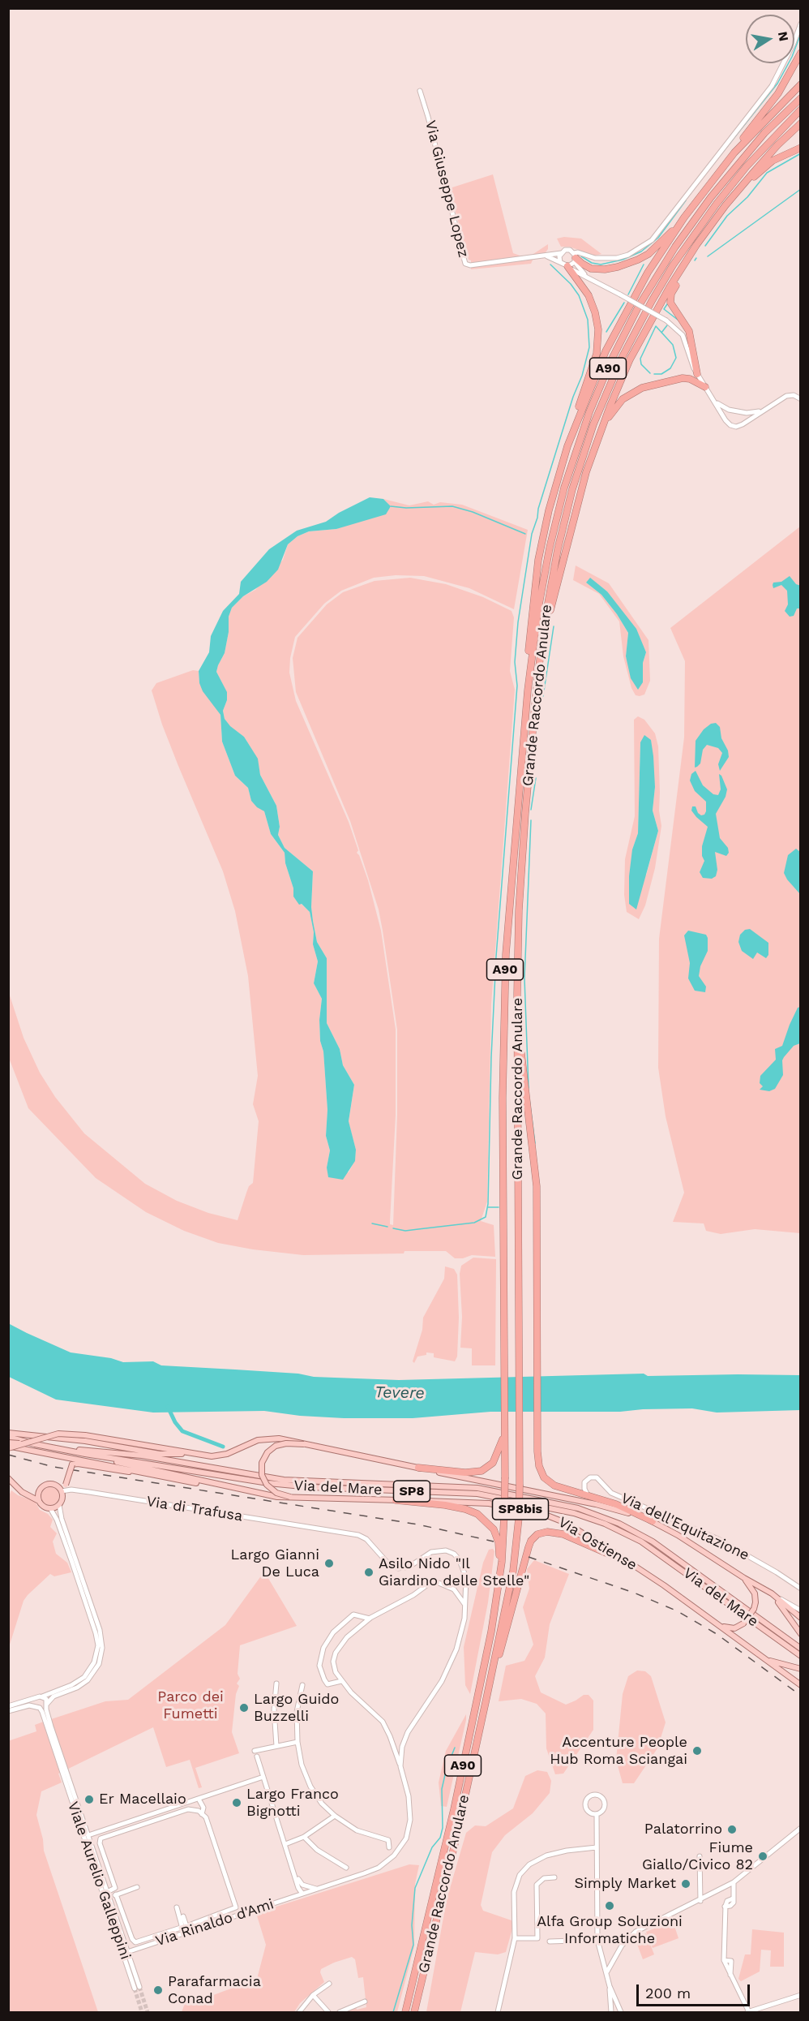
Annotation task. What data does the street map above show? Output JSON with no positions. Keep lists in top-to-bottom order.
{
  "streets": {
    "highway": ["A90", "Grande Raccordo Anulare"],
    "main road": [
      "Via del Mare",
      "SP8",
      "SP8bis",
      "Via Ostiense"
    ],
    "street": [
      "Via Giuseppe Lopez",
      "Via di Trafusa",
      "Via dell'Equitazione",
      "Viale Aurelio Galleppini",
      "Via Rinaldo d'Ami"
    ]
  },
  "crossings": [
    ["SP8bis", "Via Ostiense"],
    ["Viale Aurelio Galleppini", "Via Rinaldo d'Ami"]
  ],
  "water": ["Tevere"],
  "parks": ["Parco dei Fumetti"],
  "places": [
    "Largo Gianni De Luca",
    "Asilo Nido \"Il Giardino delle Stelle\"",
    "Largo Guido Buzzelli",
    "Accenture People Hub Roma Sciangai",
    "Er Macellaio",
    "Largo Franco Bignotti",
    "Palatorrino",
    "Fiume Giallo/Civico 82",
    "Simply Market",
    "Alfa Group Soluzioni Informatiche",
    "Parafarmacia Conad"
  ],
  "scale_bar": "200 m",
  "north": "right"
}
